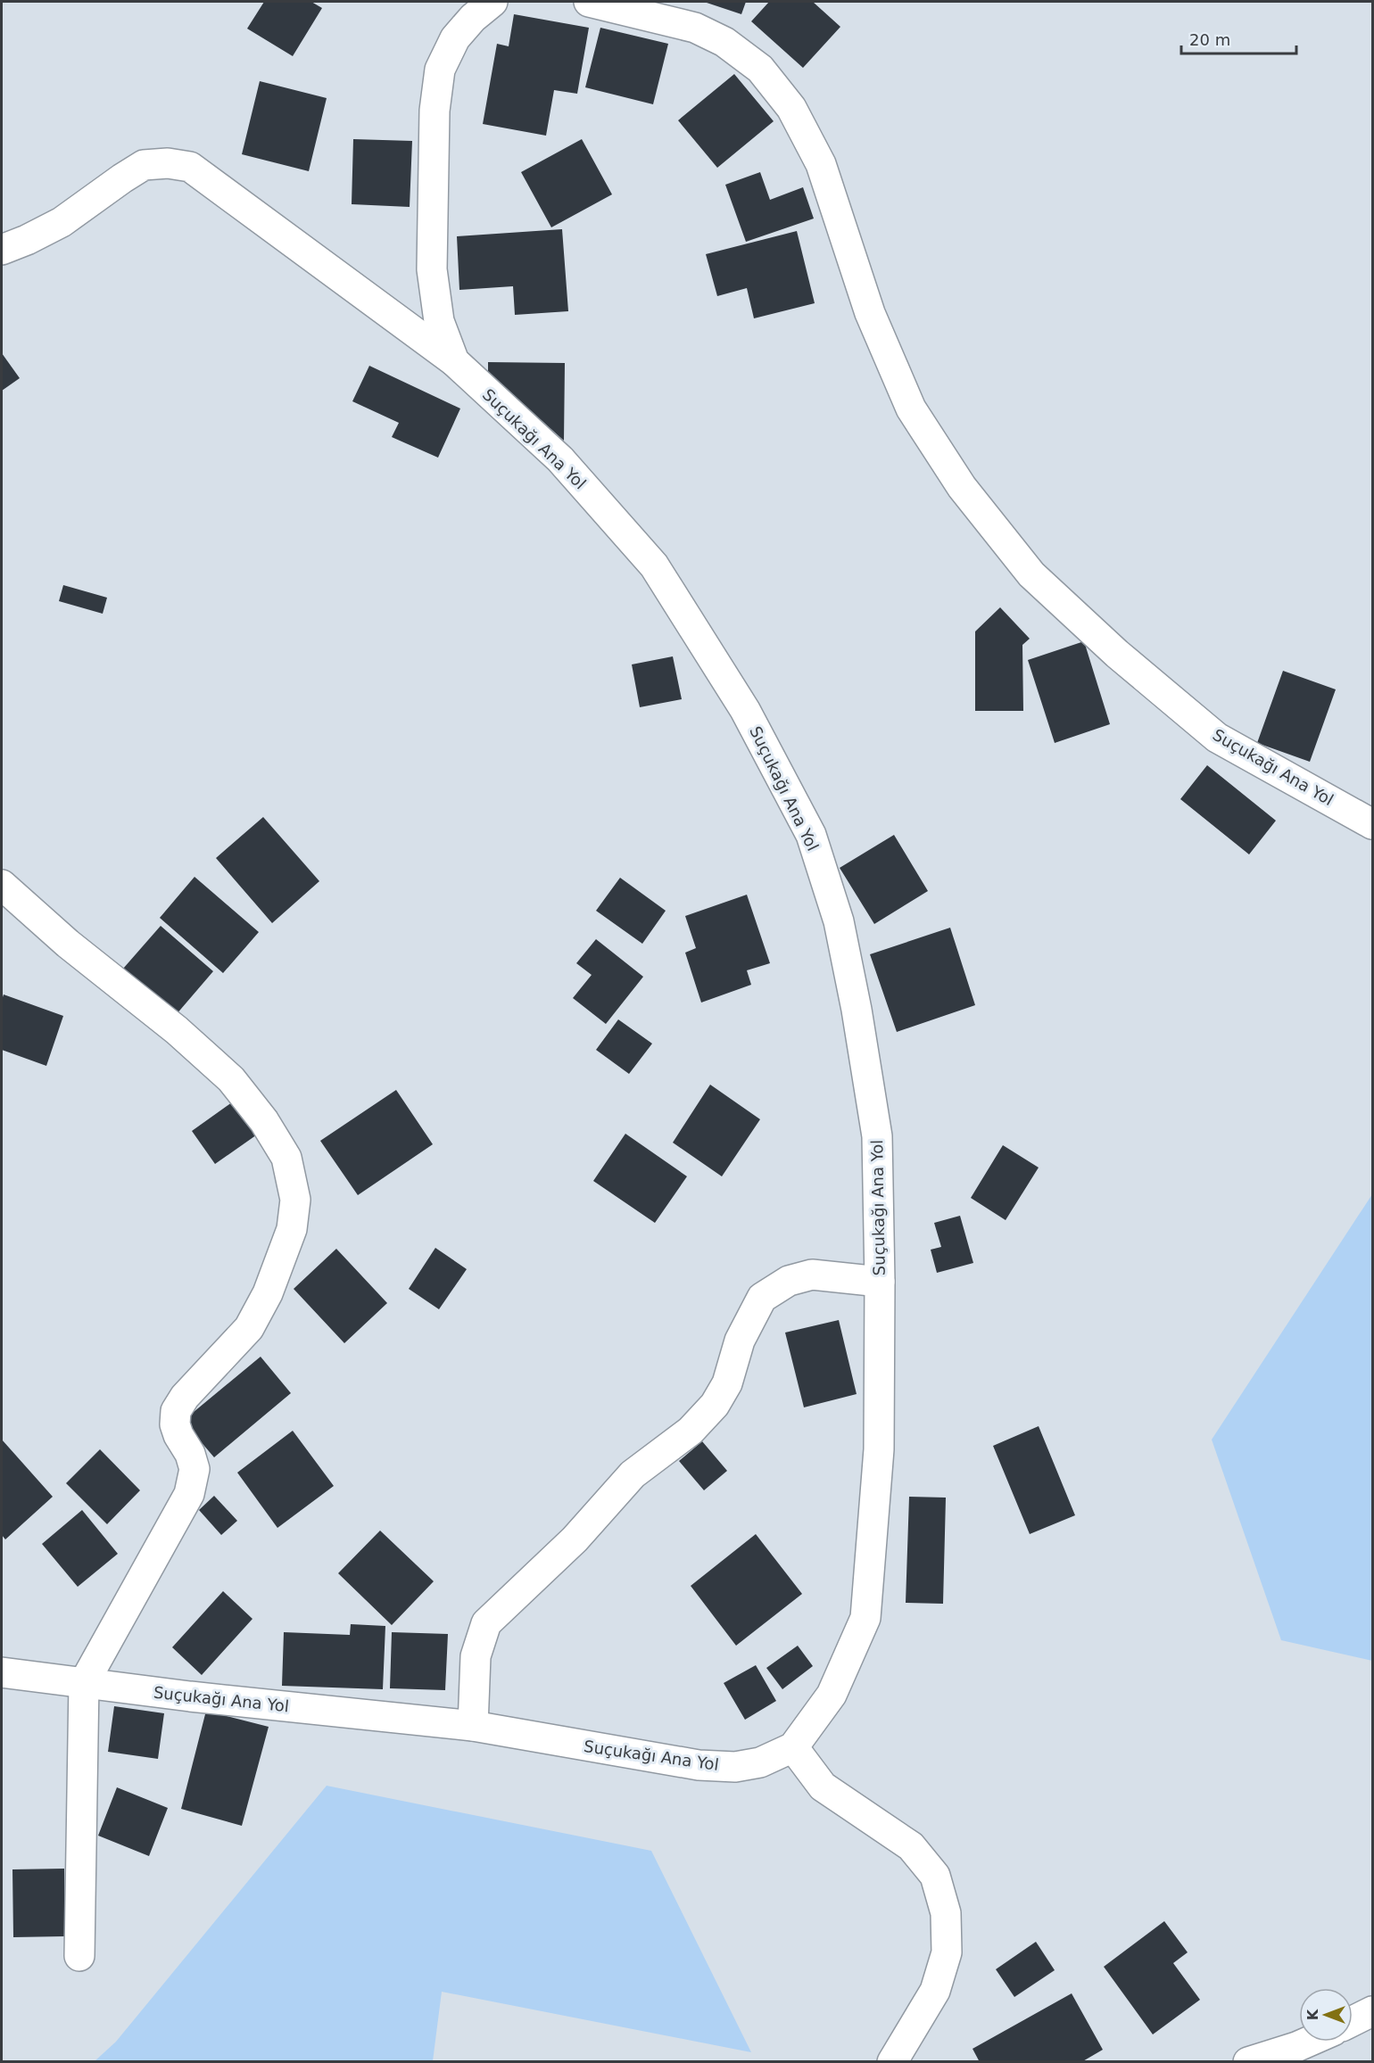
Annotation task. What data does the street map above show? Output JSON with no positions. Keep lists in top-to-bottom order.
{
  "streets": {
    "street": ["Suçukağı Ana Yol"]
  },
  "scale_bar": "20 m",
  "north": "left"
}
